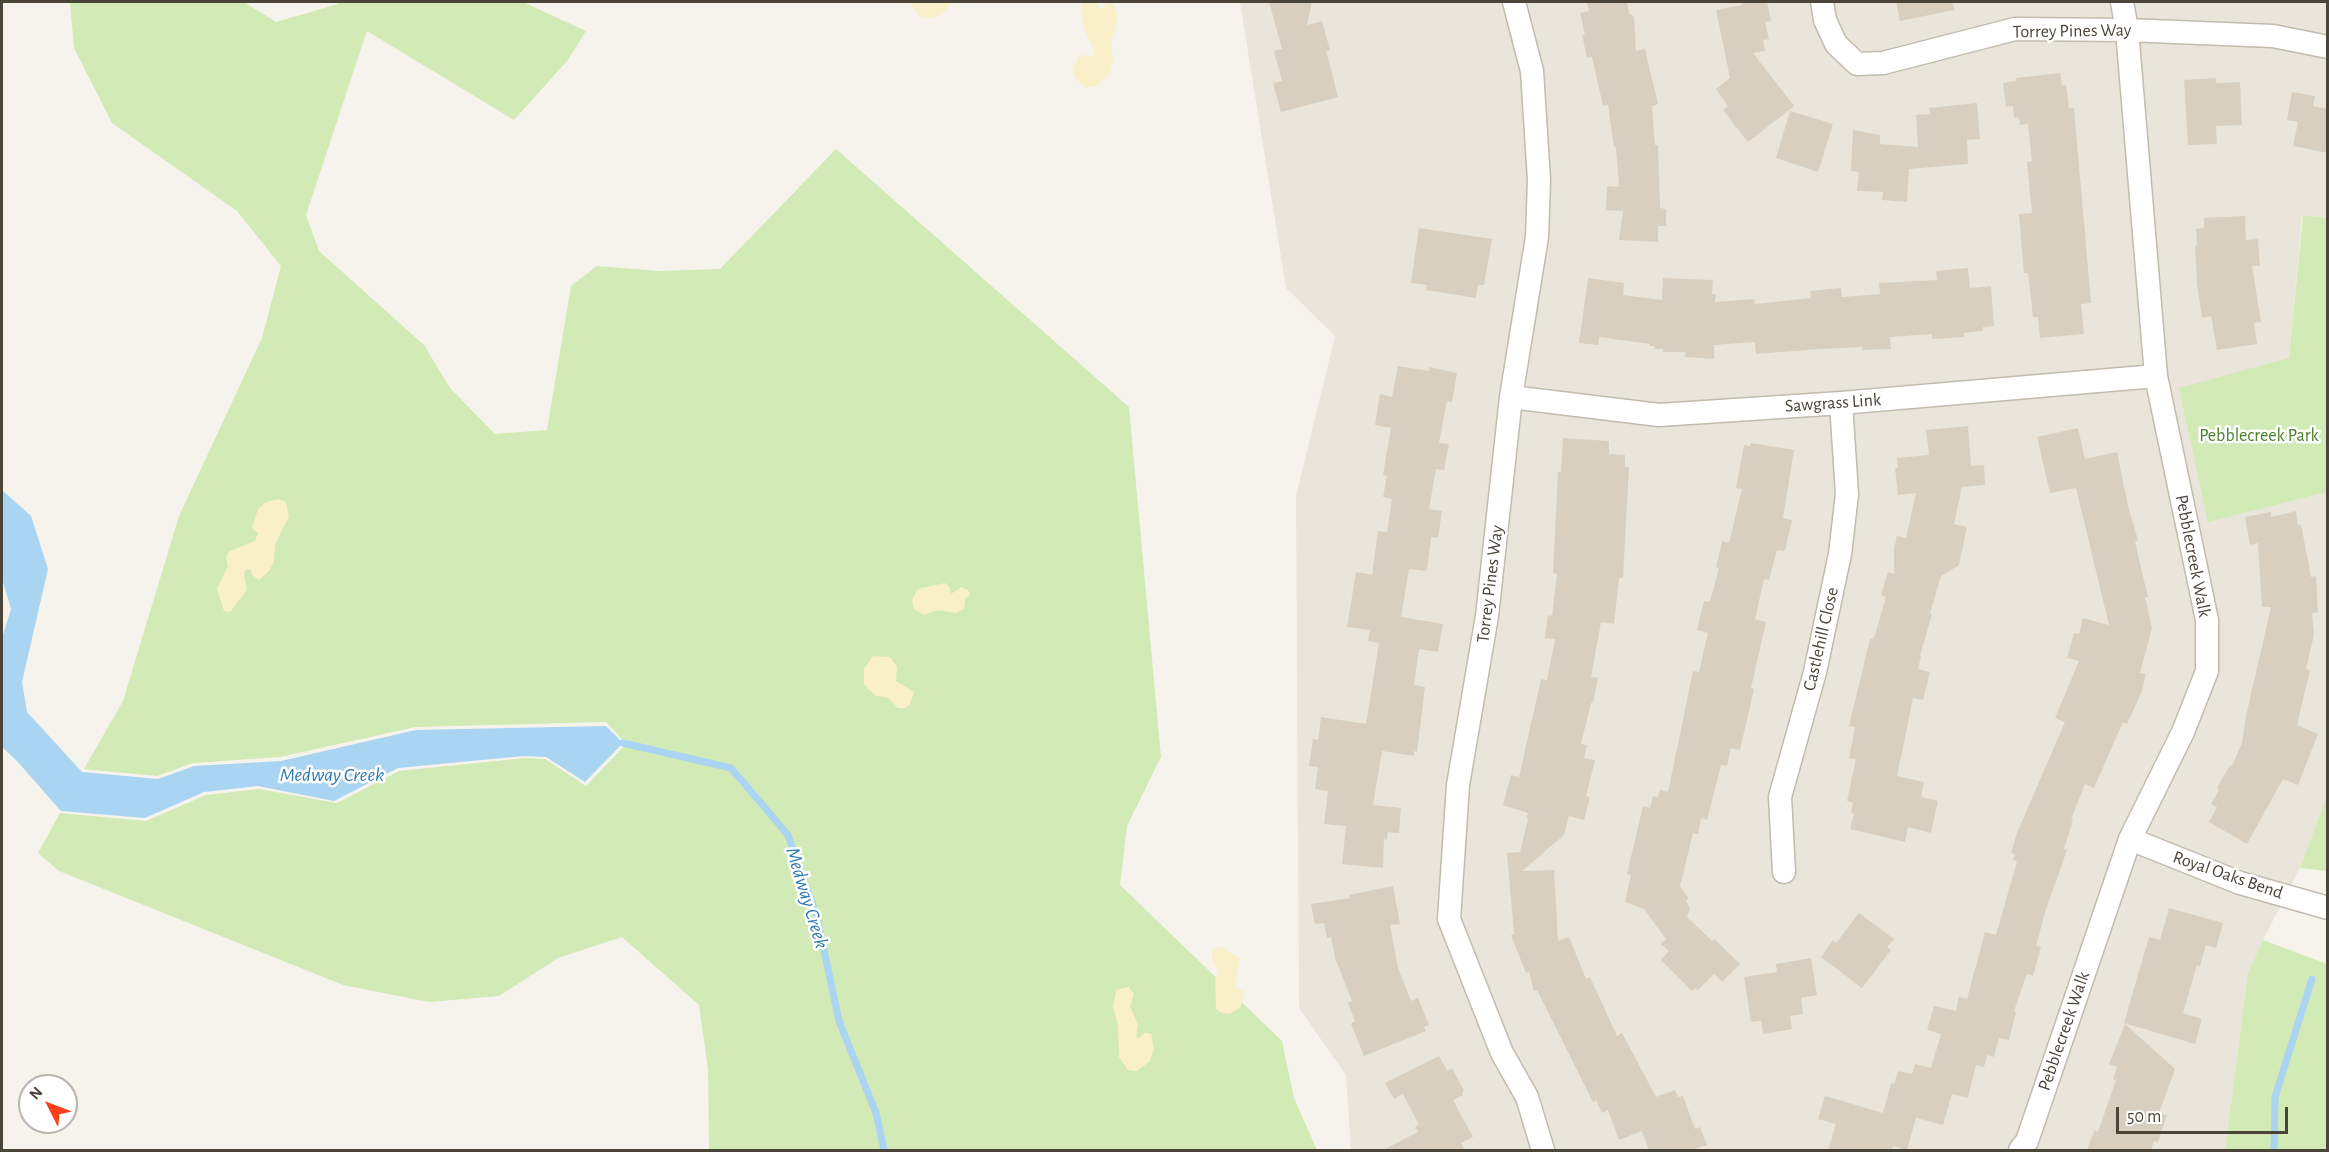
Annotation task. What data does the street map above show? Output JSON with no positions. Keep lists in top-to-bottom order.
{
  "streets": {
    "street": [
      "Torrey Pines Way",
      "Sawgrass Link",
      "Pebblecreek Walk",
      "Castlehill Close",
      "Royal Oaks Bend"
    ]
  },
  "crossings": [
    ["Torrey Pines Way", "Sawgrass Link"],
    ["Torrey Pines Way", "Pebblecreek Walk"],
    ["Sawgrass Link", "Pebblecreek Walk"],
    ["Sawgrass Link", "Castlehill Close"],
    ["Pebblecreek Walk", "Royal Oaks Bend"]
  ],
  "water": ["Medway Creek"],
  "parks": ["Pebblecreek Park"],
  "scale_bar": "50 m",
  "north": "top left"
}
